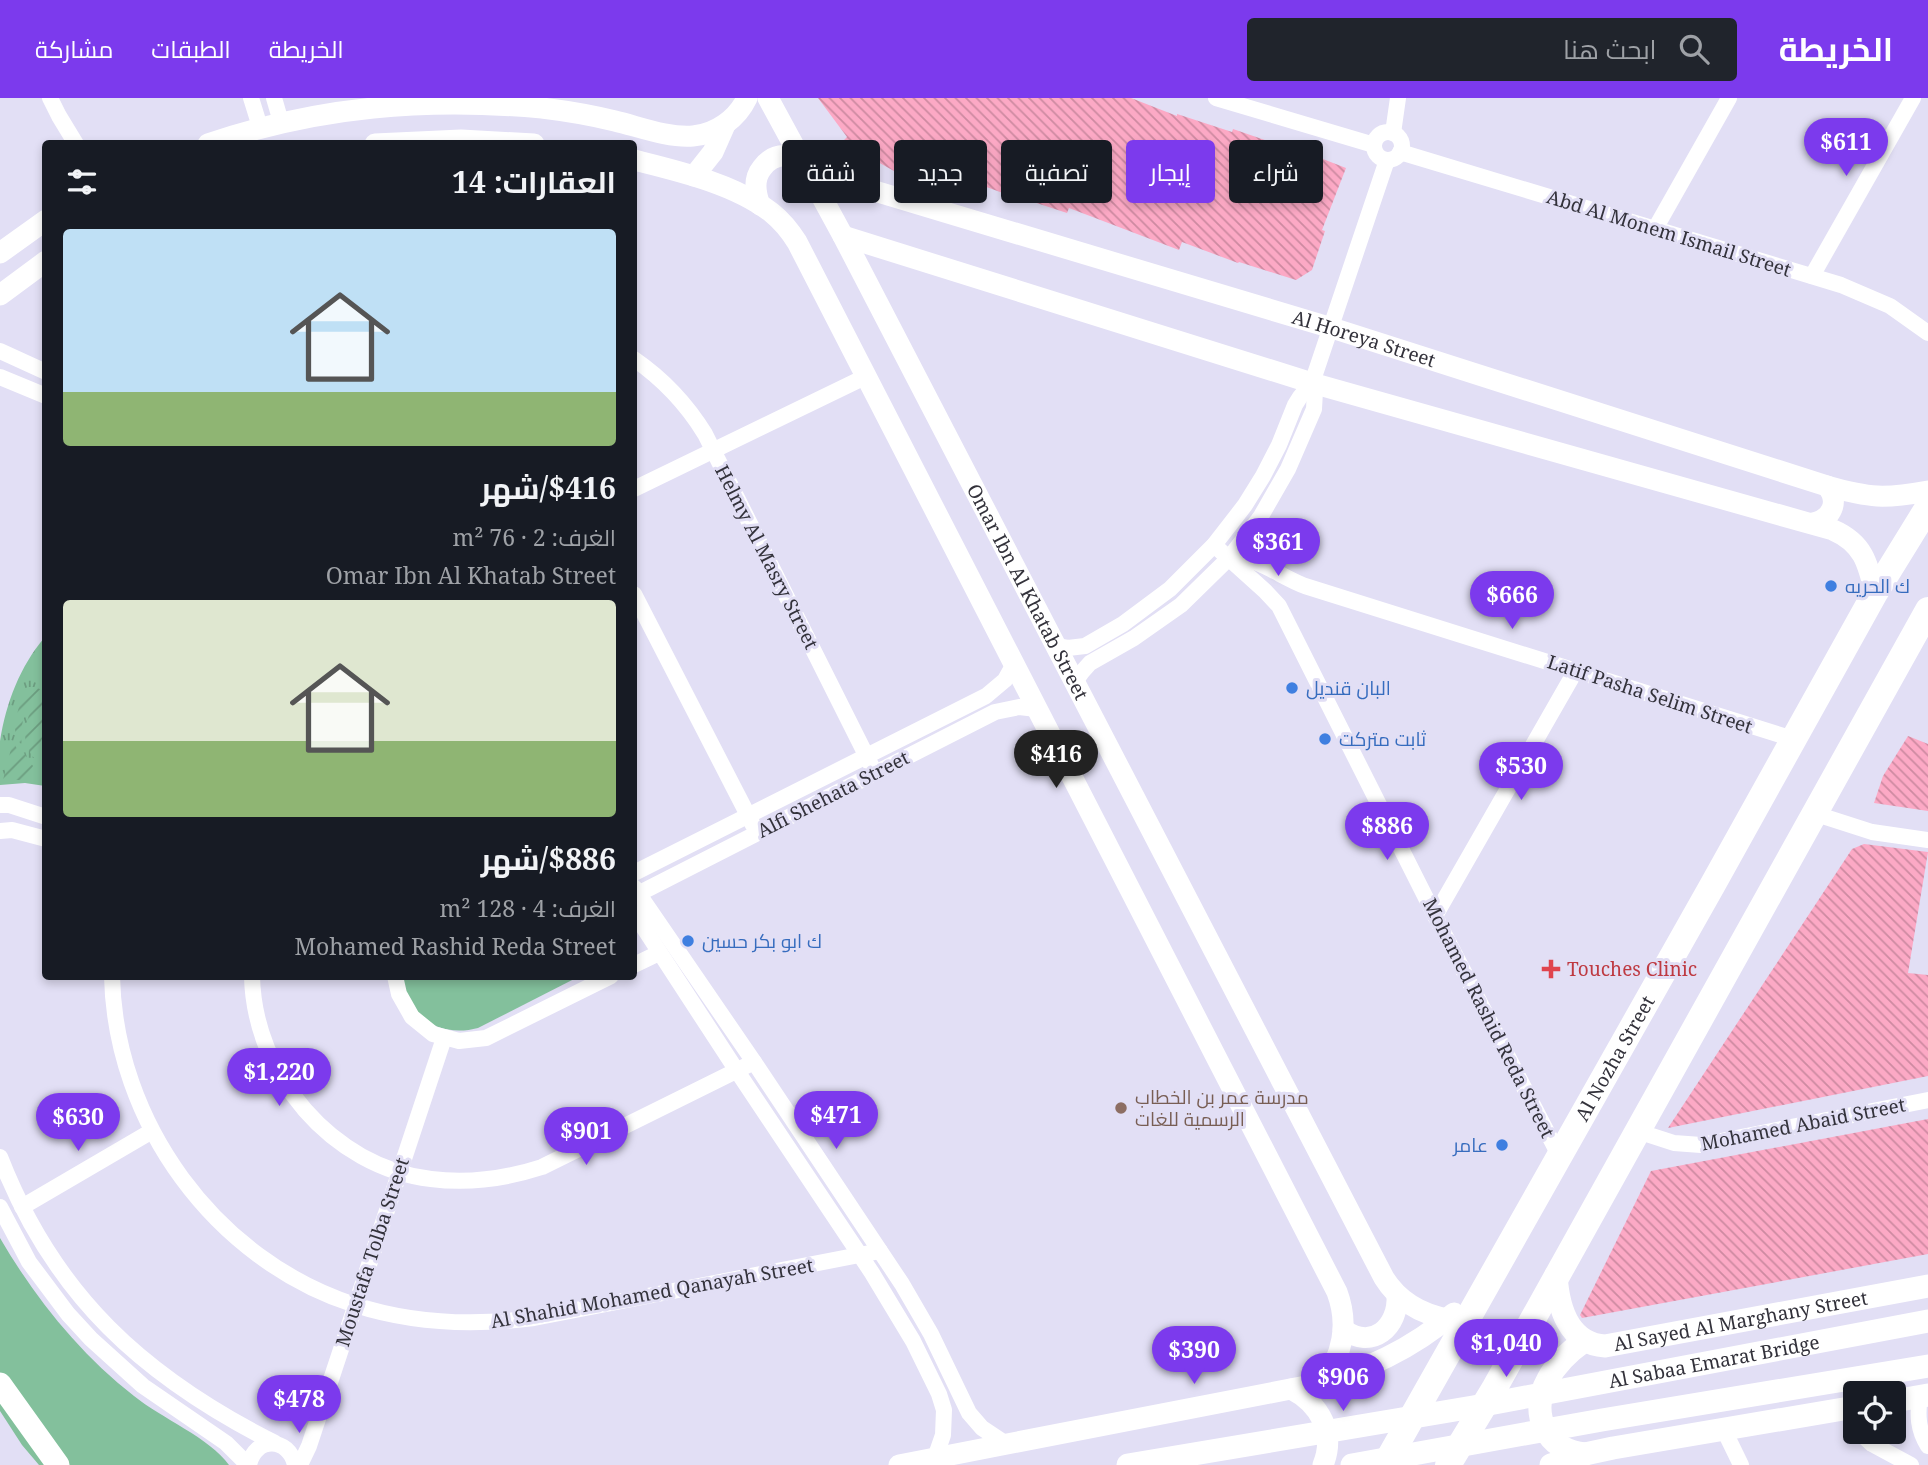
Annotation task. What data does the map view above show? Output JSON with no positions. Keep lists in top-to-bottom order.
{
  "streets": {
    "main road": ["Al Nozha Street", "Al Sayed Al Marghany Street", "Al Sabaa Emarat Bridge"],
    "street": [
      "Abd Al Monem Ismail Street",
      "Al Horeya Street",
      "Helmy Al Masry Street",
      "Omar Ibn Al Khatab Street",
      "Latif Pasha Selim Street",
      "Alfi Shehata Street",
      "Mohamed Rashid Reda Street",
      "Mohamed Abaid Street",
      "Moustafa Tolba Street",
      "Al Shahid Mohamed Qanayah Street"
    ]
  },
  "crossings": [
    ["Helmy Al Masry Street", "Alfi Shehata Street"],
    ["Latif Pasha Selim Street", "Mohamed Rashid Reda Street"],
    ["Latif Pasha Selim Street", "Al Nozha Street"],
    ["Mohamed Rashid Reda Street", "Al Nozha Street"],
    ["Moustafa Tolba Street", "Al Shahid Mohamed Qanayah Street"]
  ],
  "places": {
    "other": [
      "ك الحريه",
      "البان قنديل",
      "ثابت متركت",
      "ك ابو بكر حسين",
      "مدرسة عمر بن الخطاب الرسمية للغات",
      "عامر"
    ],
    "health": ["Touches Clinic"]
  },
  "page": {
    "header": "الخريطة",
    "search": "ابحث هنا",
    "nav": ["الخريطة", "الطبقات", "مشاركة"],
    "price": [
      "$611",
      "$361",
      "$666",
      "$416",
      "$530",
      "$886",
      "$1,220",
      "$471",
      "$630",
      "$901",
      "$1,040",
      "$390",
      "$906",
      "$478"
    ],
    "chip": [
      "شراء",
      "إيجار",
      "تصفية",
      "جديد",
      "شقة"
    ],
    "heading": "العقارات: 14",
    "list": [
      {
        "name": "$416/شهر",
        "note": "الغرف: 2 · 76 m² · Omar Ibn Al Khatab Street"
      },
      {
        "name": "$886/شهر",
        "note": "الغرف: 4 · 128 m² · Mohamed Rashid Reda Street"
      }
    ]
  }
}
